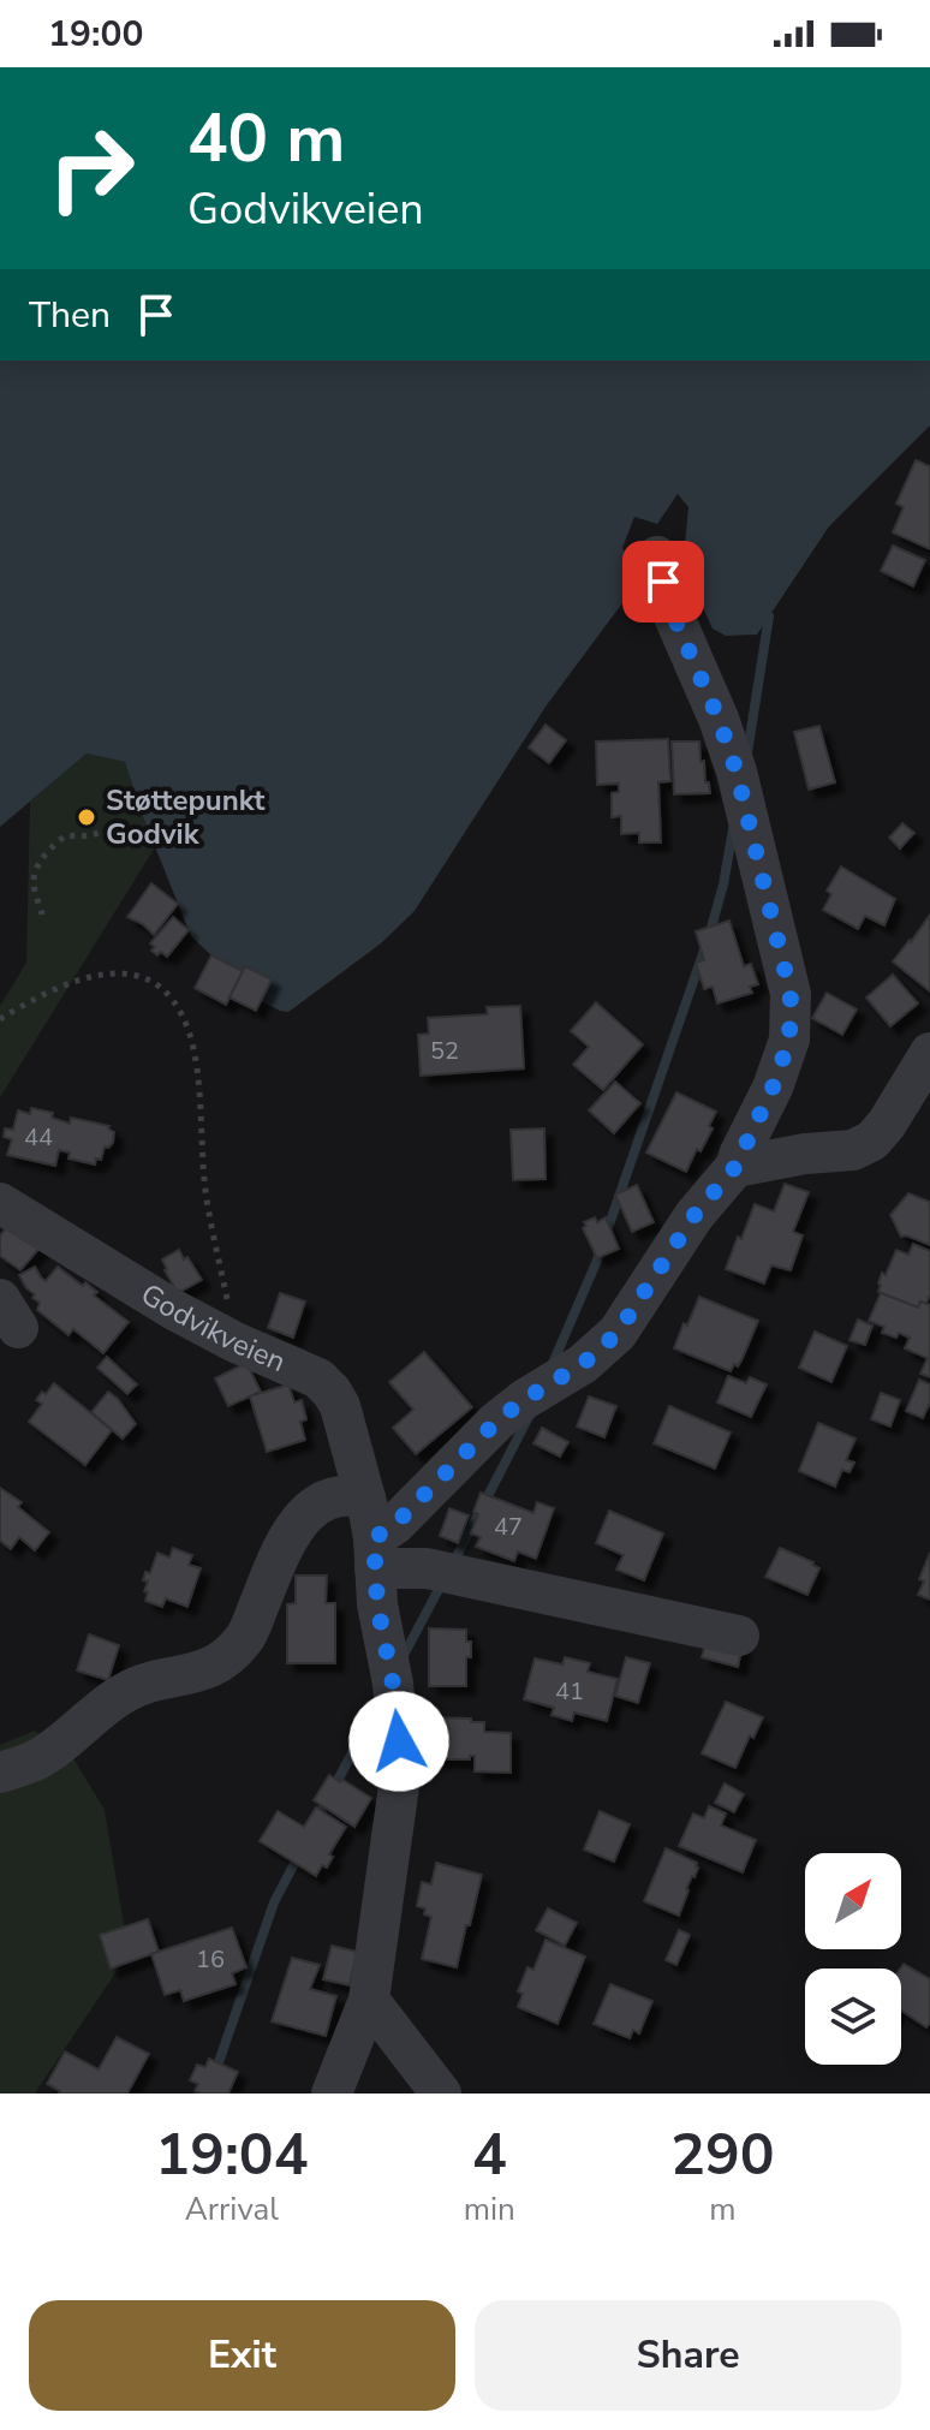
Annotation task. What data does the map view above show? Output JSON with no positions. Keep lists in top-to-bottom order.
{
  "streets": {
    "street": ["Godvikveien"]
  },
  "places": ["Støttepunkt Godvik"],
  "house_numbers": [
    "52",
    "44",
    "47",
    "41",
    "16"
  ],
  "north": "top right",
  "page": {
    "status": "19:00",
    "turn": ["40 m", "Godvikveien"],
    "then": "Then",
    "eta": [
      "19:04",
      "Arrival",
      "4",
      "min",
      "290",
      "m"
    ],
    "buttons": ["Exit", "Share"]
  }
}
